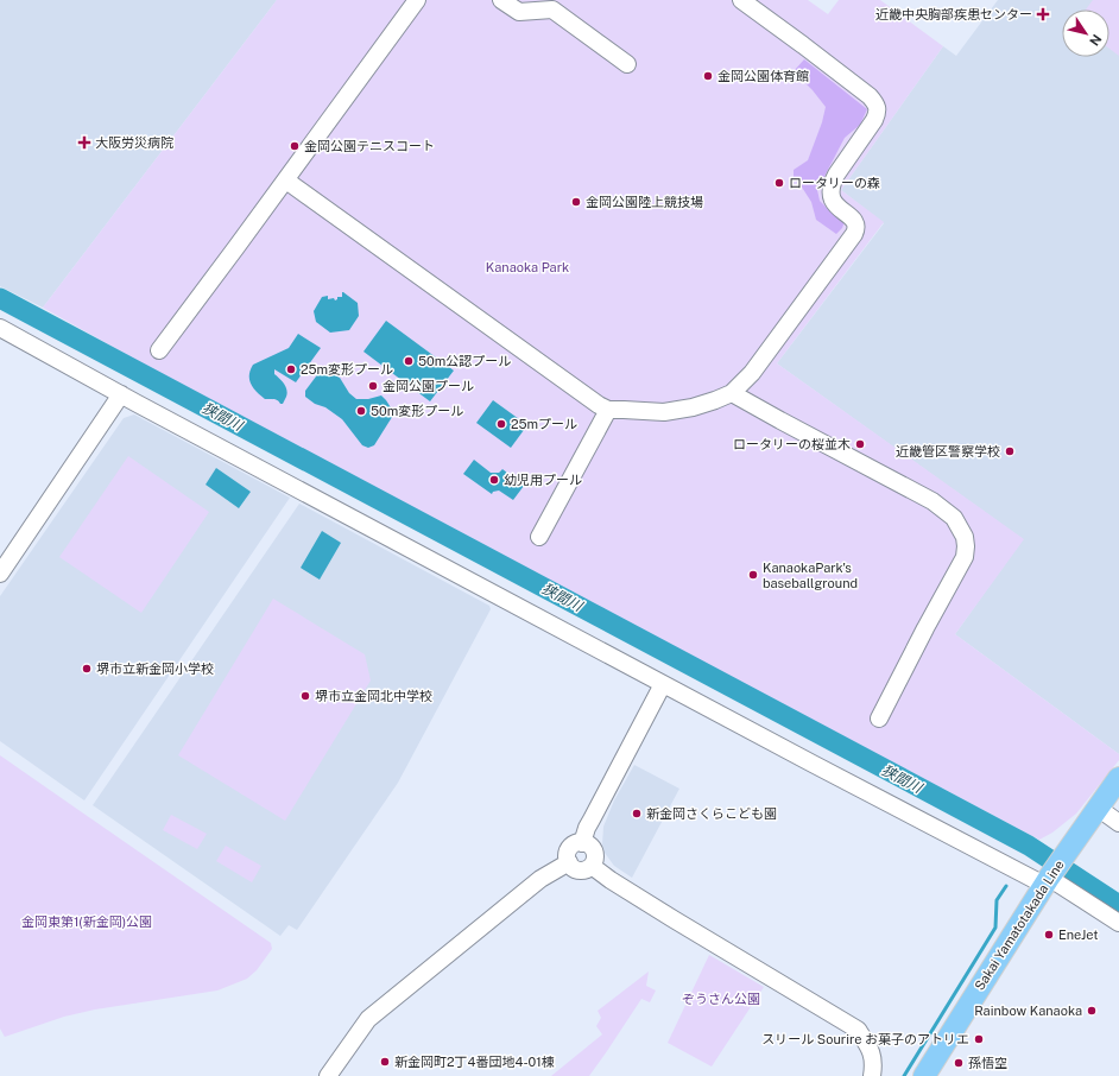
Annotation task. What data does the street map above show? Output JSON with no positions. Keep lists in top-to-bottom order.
{
  "streets": {
    "main road": ["Sakai Yamatotakada Line"]
  },
  "water": ["狭間川"],
  "parks": ["Kanaoka Park", "金岡東第1(新金岡)公園", "ぞうさん公園"],
  "places": {
    "health": ["近畿中央胸部疾患センター", "大阪労災病院"],
    "other": [
      "金岡公園体育館",
      "金岡公園テニスコート",
      "ロータリーの森",
      "金岡公園陸上競技場",
      "50m公認プール",
      "25m変形プール",
      "金岡公園プール",
      "50m変形プール",
      "25mプール",
      "ロータリーの桜並木",
      "近畿管区警察学校",
      "幼児用プール",
      "KanaokaPark's baseballground",
      "堺市立新金岡小学校",
      "堺市立金岡北中学校",
      "新金岡さくらこども園",
      "EneJet",
      "Rainbow Kanaoka",
      "スリール Sourire お菓子のアトリエ",
      "新金岡町2丁4番団地4-01棟",
      "孫悟空"
    ]
  },
  "north": "bottom right"
}
